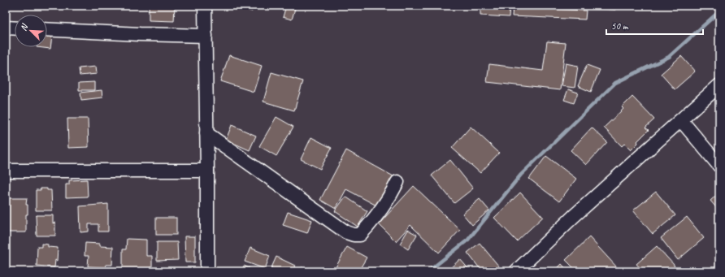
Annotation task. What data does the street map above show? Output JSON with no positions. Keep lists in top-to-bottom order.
{
  "scale_bar": "50 m",
  "north": "top left"
}
